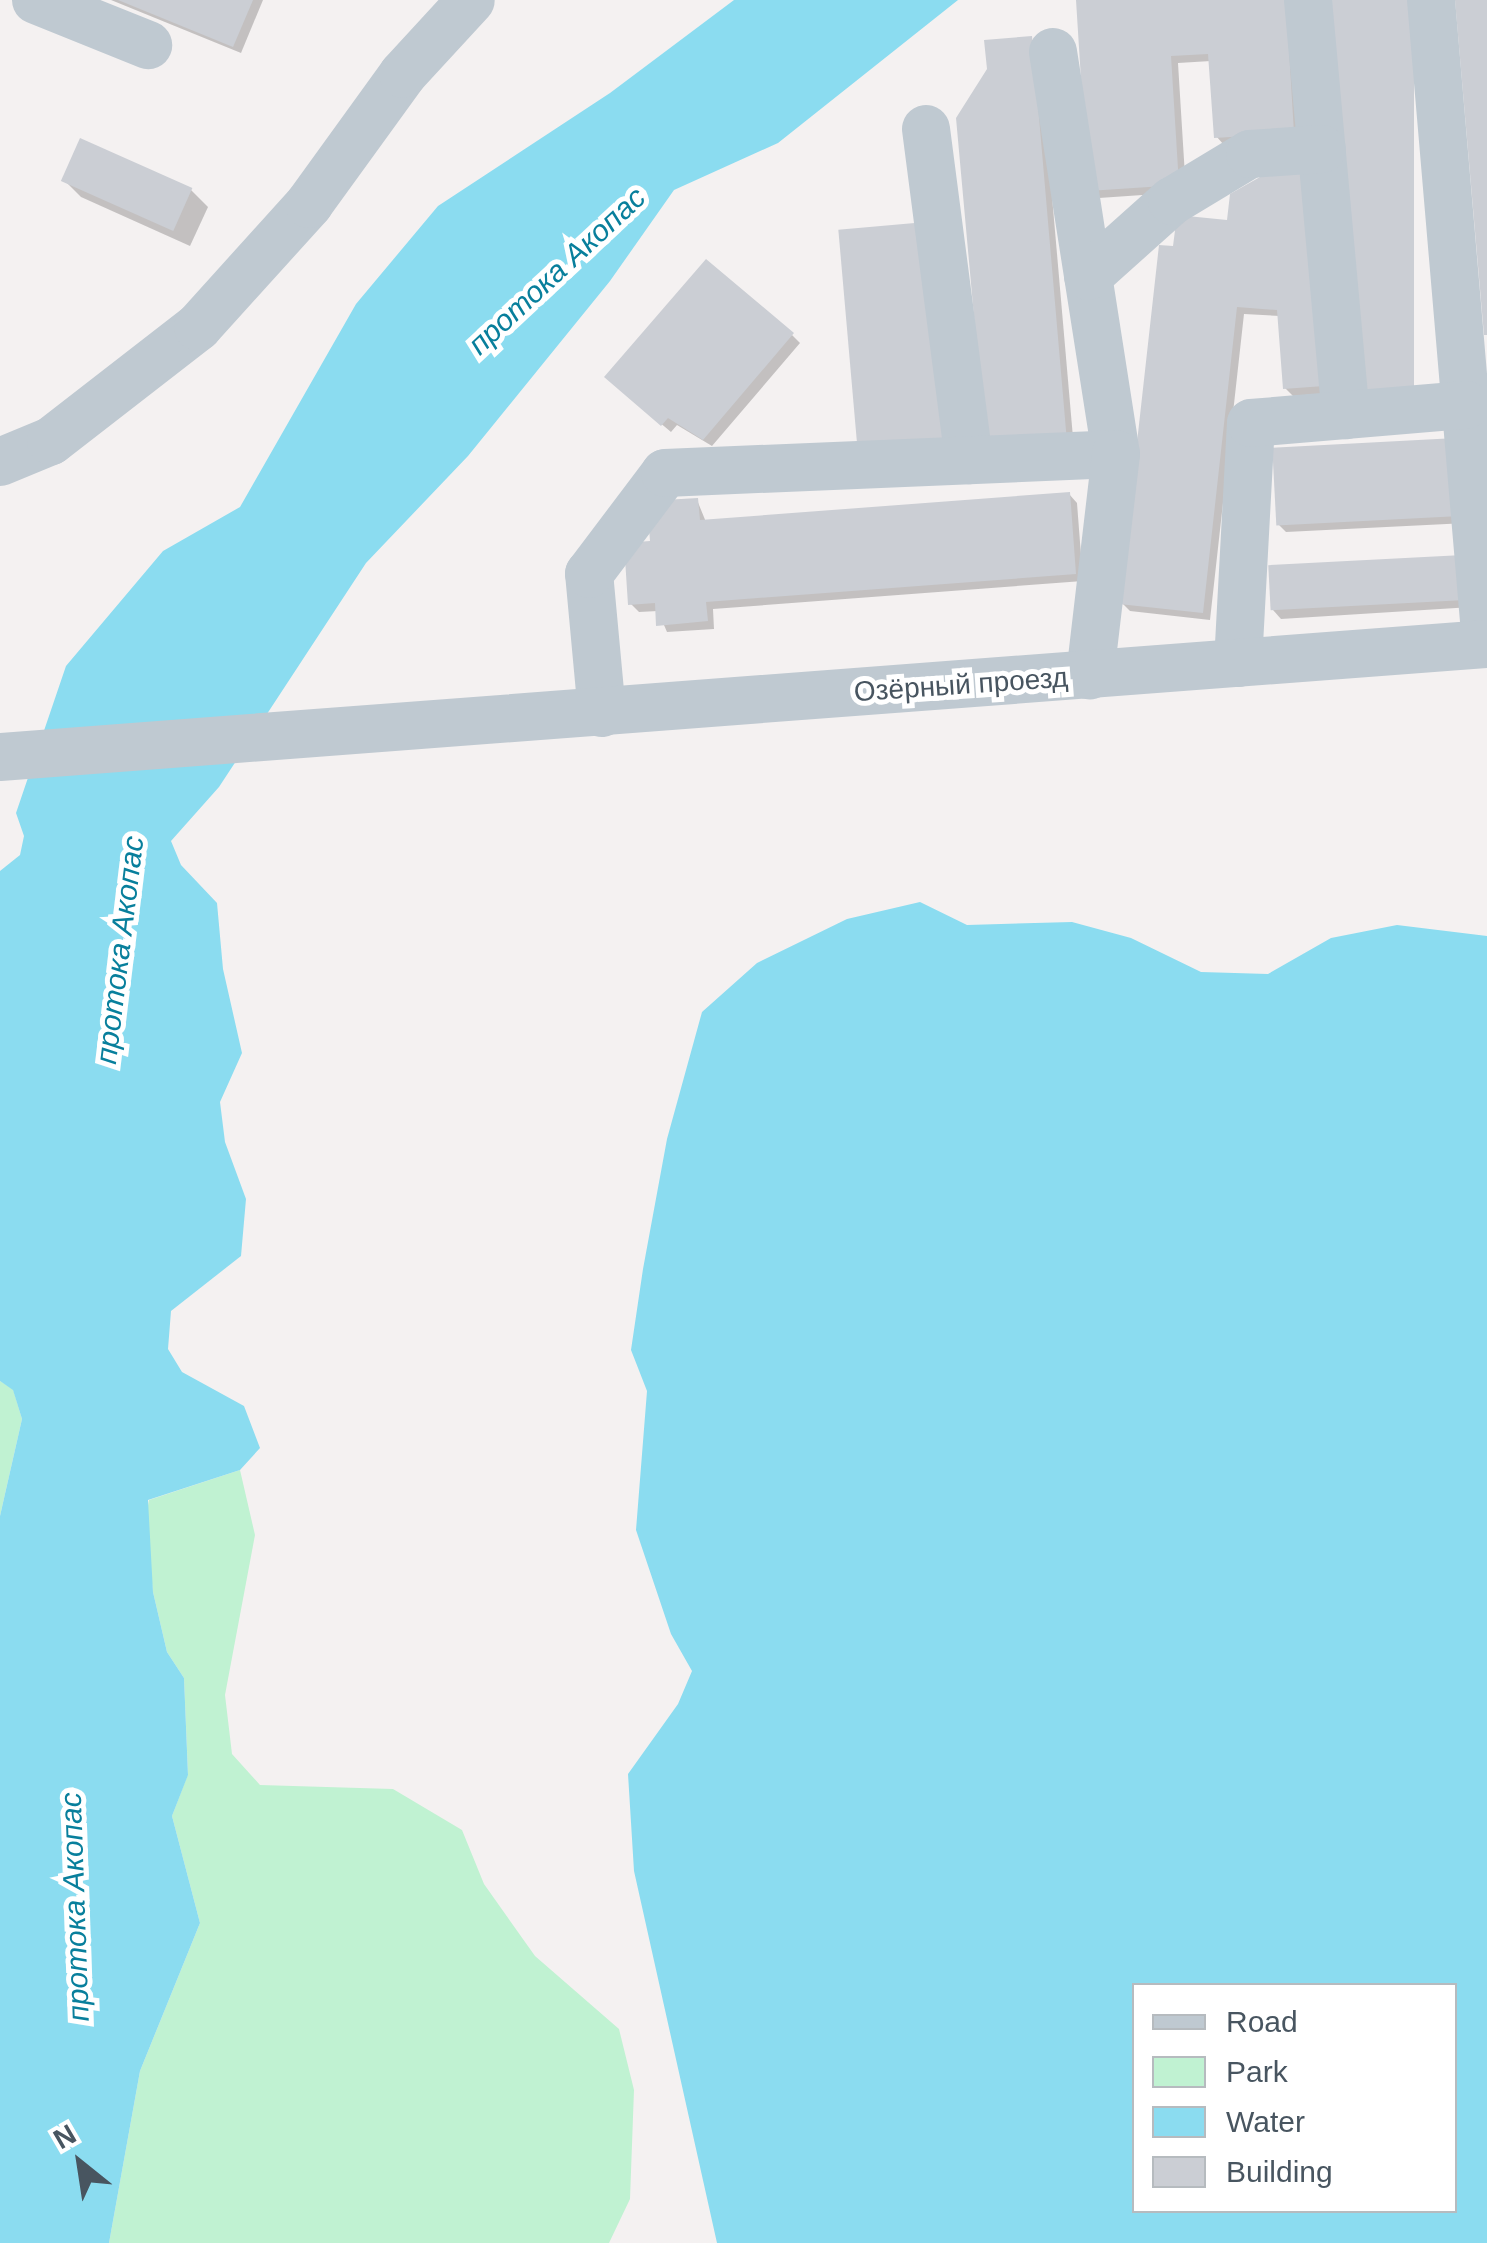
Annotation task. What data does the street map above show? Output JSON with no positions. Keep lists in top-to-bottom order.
{
  "streets": {
    "street": ["Озёрный проезд"]
  },
  "water": ["протока Акопас"],
  "legend": [
    "Road",
    "Park",
    "Water",
    "Building"
  ],
  "north": "top left"
}
